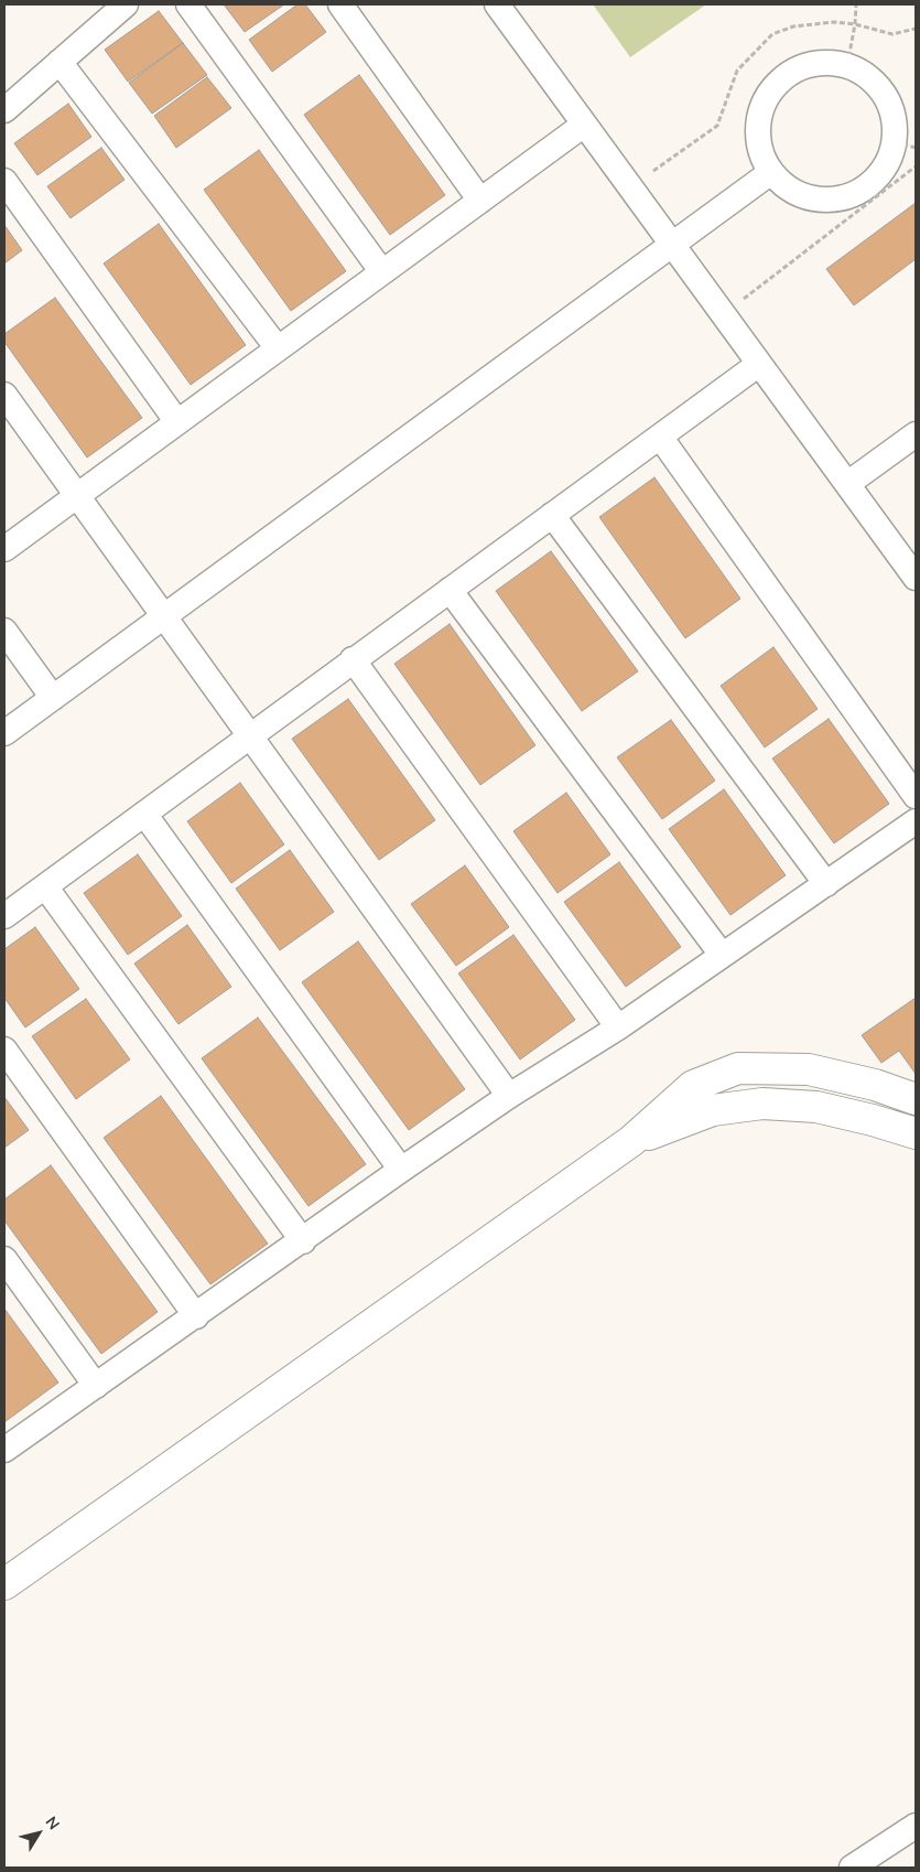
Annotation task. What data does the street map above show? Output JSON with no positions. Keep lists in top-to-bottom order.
{
  "north": "top right"
}
